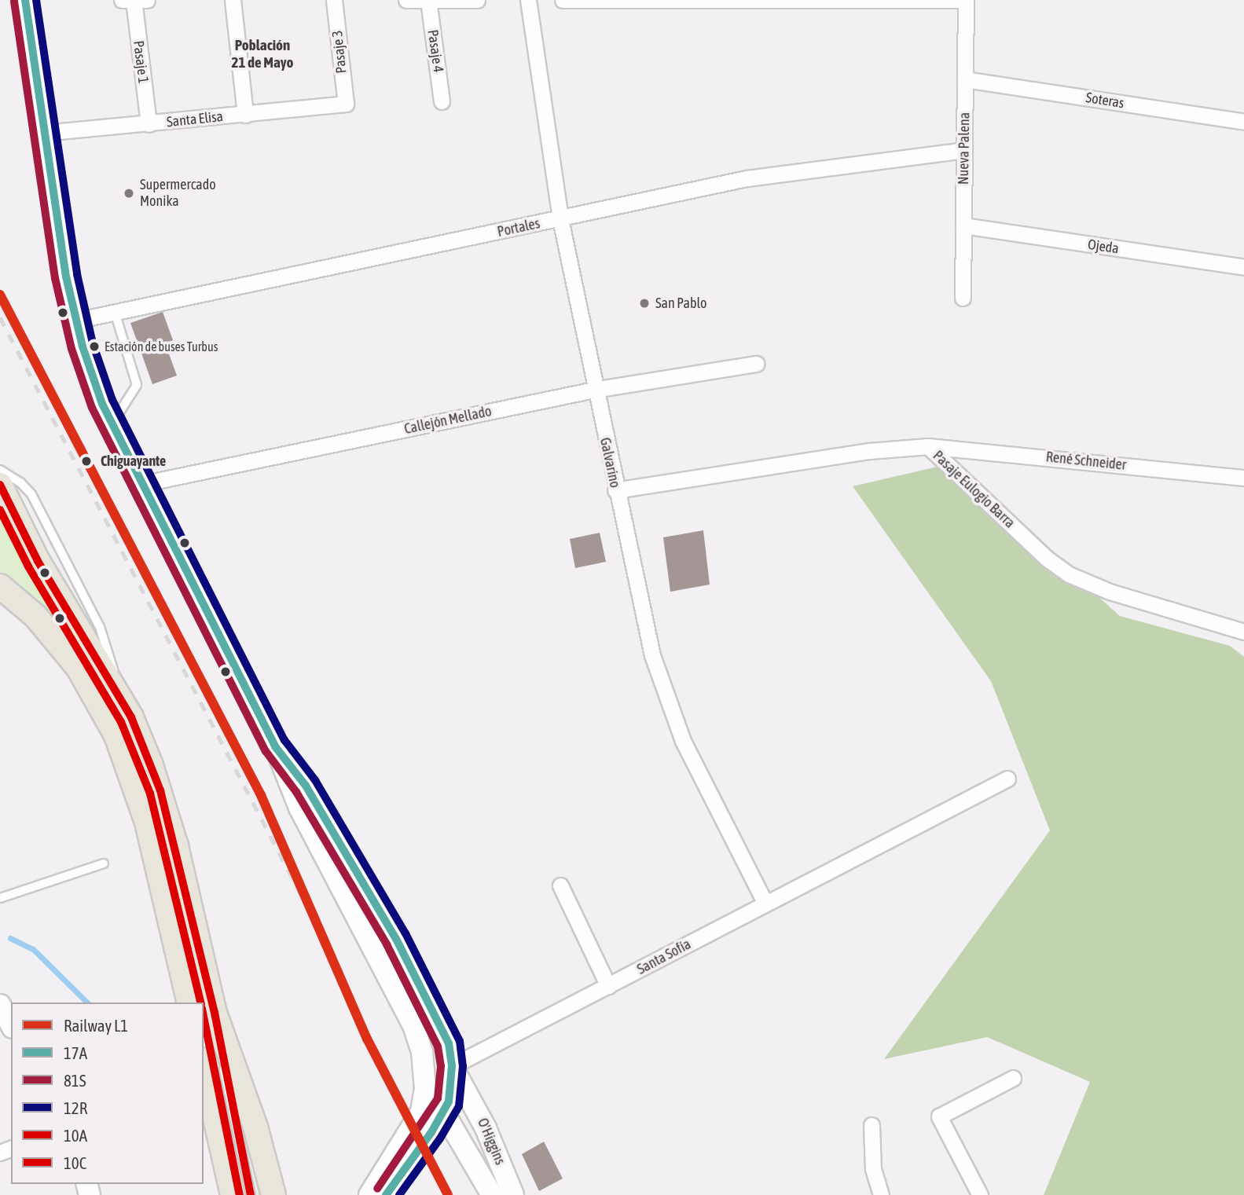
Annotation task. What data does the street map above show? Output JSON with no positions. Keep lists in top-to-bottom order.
{
  "streets": {
    "main road": ["O'Higgins"],
    "street": [
      "Pasaje 4",
      "Pasaje 3",
      "Pasaje 1",
      "Soteras",
      "Santa Elisa",
      "Nueva Palena",
      "Portales",
      "Ojeda",
      "Callejón Mellado",
      "René Schneider",
      "Galvarino",
      "Pasaje Eulogio Barra",
      "Santa Sofía"
    ]
  },
  "crossings": [
    ["Pasaje 3", "Santa Elisa"],
    ["Pasaje 1", "Santa Elisa"],
    ["Soteras", "Nueva Palena"],
    ["Santa Elisa", "O'Higgins"],
    ["Nueva Palena", "Portales"],
    ["Nueva Palena", "Ojeda"],
    ["Portales", "Galvarino"],
    ["Portales", "O'Higgins"],
    ["Callejón Mellado", "Galvarino"],
    ["Callejón Mellado", "O'Higgins"],
    ["René Schneider", "Pasaje Eulogio Barra"],
    ["Galvarino", "Pasaje Eulogio Barra"],
    ["Galvarino", "Santa Sofía"],
    ["Santa Sofía", "O'Higgins"]
  ],
  "districts": ["Población 21 de Mayo"],
  "places": [
    "Supermercado Monika",
    "San Pablo",
    "Estación de buses Turbus",
    "Chiguayante"
  ],
  "lines": [
    "transit line 17A",
    "transit line 12R",
    "transit line 81S",
    "rail line L1",
    "transit line 10A",
    "transit line 10C"
  ],
  "legend": [
    "Railway L1",
    "17A",
    "81S",
    "12R",
    "10A",
    "10C"
  ]
}
